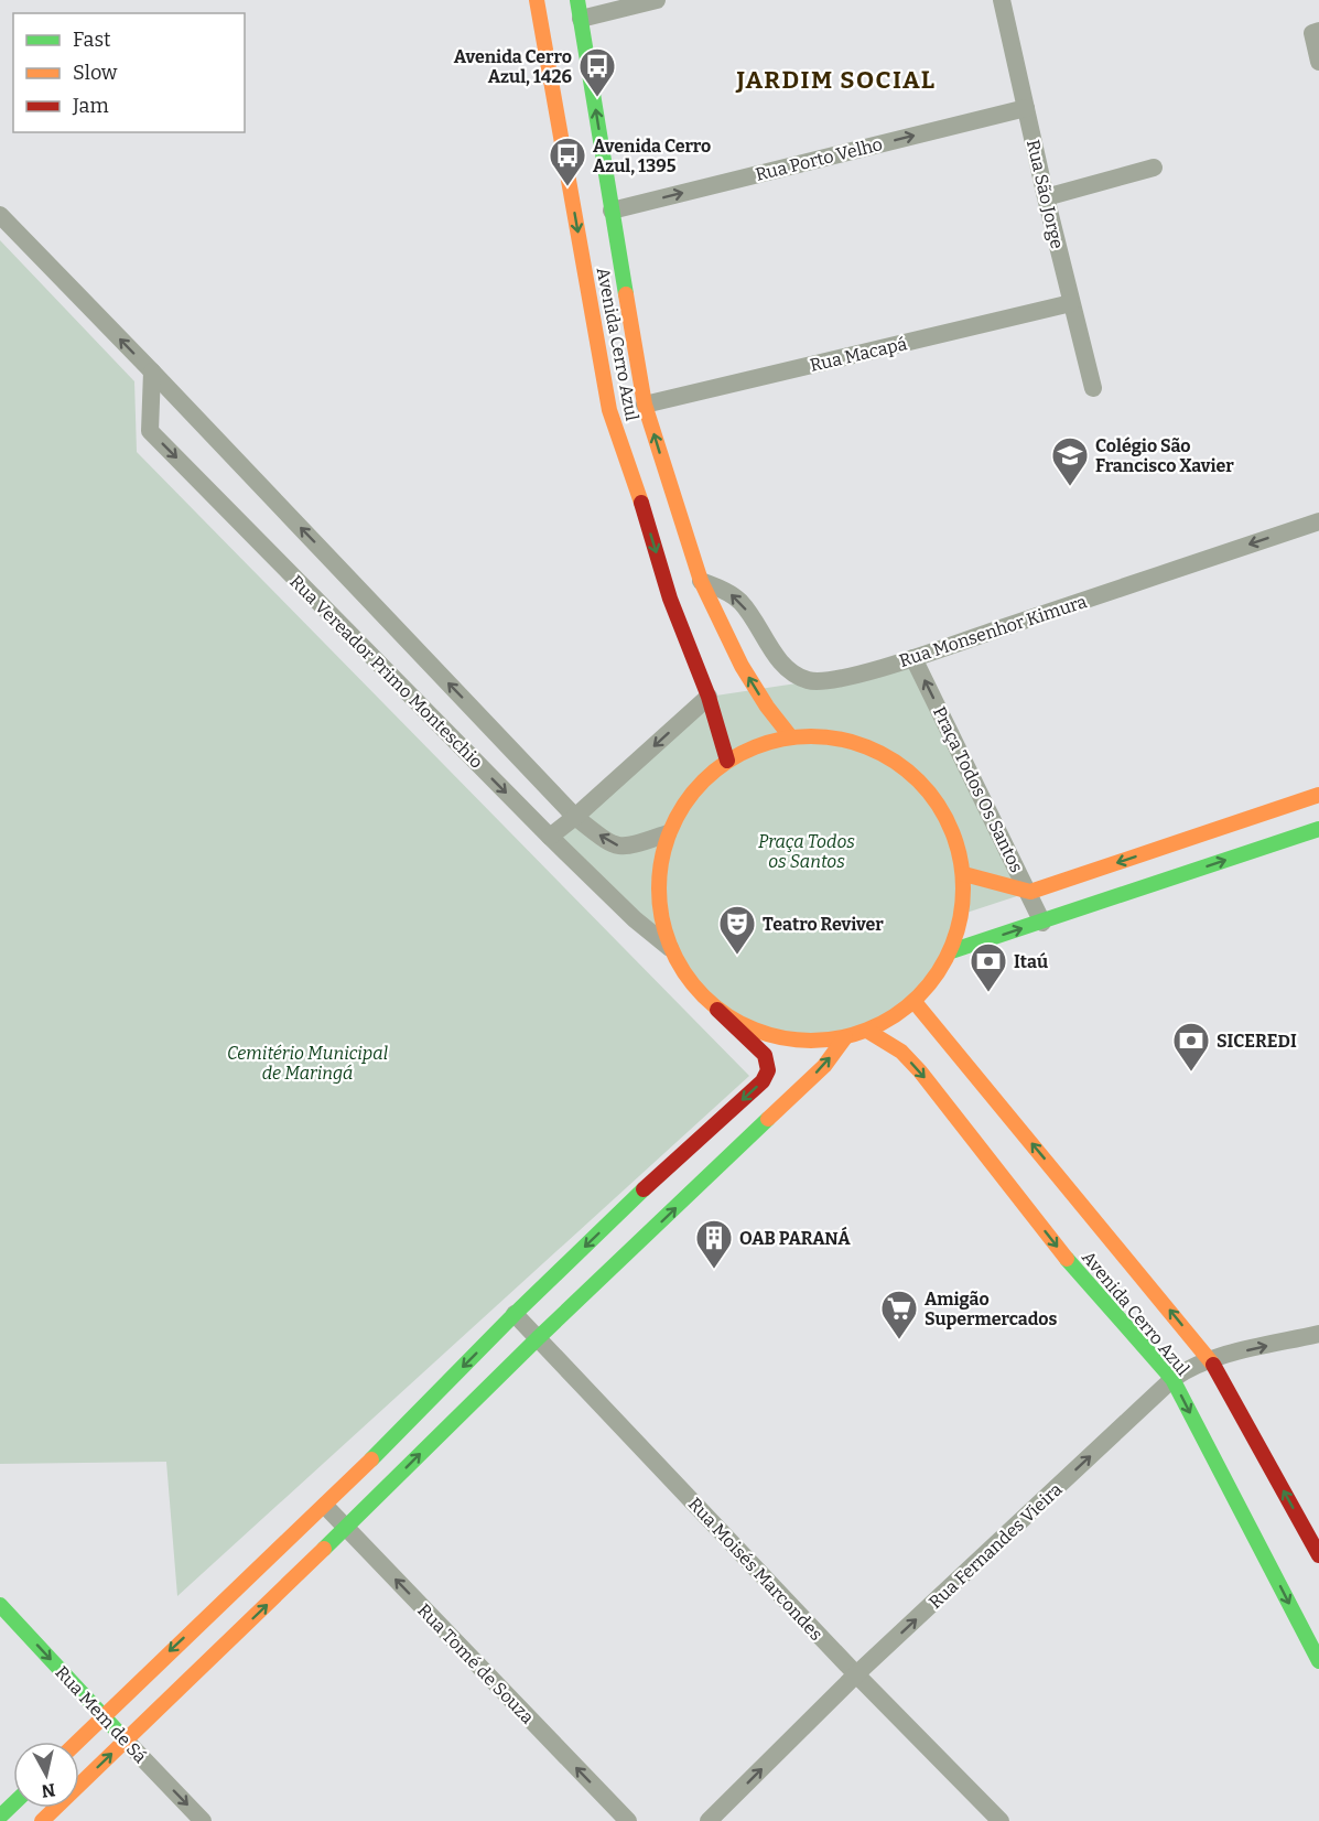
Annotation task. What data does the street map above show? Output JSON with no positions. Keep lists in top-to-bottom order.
{
  "streets": {
    "main road": ["Avenida Cerro Azul", "Rua Mem de Sá"],
    "street": [
      "Rua Porto Velho",
      "Rua São Jorge",
      "Rua Macapá",
      "Rua Monsenhor Kimura",
      "Rua Vereador Primo Monteschio",
      "Praça Todos Os Santos",
      "Rua Fernandes Vieira",
      "Rua Moisés Marcondes",
      "Rua Tomé de Souza"
    ]
  },
  "crossings": [
    ["Rua Porto Velho", "Rua São Jorge"],
    ["Rua Porto Velho", "Avenida Cerro Azul"],
    ["Rua São Jorge", "Rua Macapá"],
    ["Avenida Cerro Azul", "Rua Macapá"],
    ["Avenida Cerro Azul", "Rua Monsenhor Kimura"],
    ["Avenida Cerro Azul", "Rua Fernandes Vieira"],
    ["Rua Monsenhor Kimura", "Praça Todos Os Santos"],
    ["Rua Fernandes Vieira", "Rua Moisés Marcondes"]
  ],
  "one_way": [
    "Rua Porto Velho",
    "Rua Monsenhor Kimura",
    "Praça Todos Os Santos",
    "Rua Fernandes Vieira",
    "Rua Tomé de Souza",
    "Rua Mem de Sá"
  ],
  "districts": ["JARDIM SOCIAL"],
  "parks": ["Praça Todos os Santos", "Cemitério Municipal de Maringá"],
  "places": {
    "bus stop": ["Avenida Cerro Azul, 1426", "Avenida Cerro Azul, 1395"],
    "school or university": ["Colégio São Francisco Xavier"],
    "theatre": ["Teatro Reviver"],
    "bank": ["Itaú", "SICEREDI"],
    "building": ["OAB PARANÁ"],
    "supermarket": ["Amigão Supermercados"]
  },
  "legend": ["Fast", "Slow", "Jam"],
  "north": "bottom"
}
